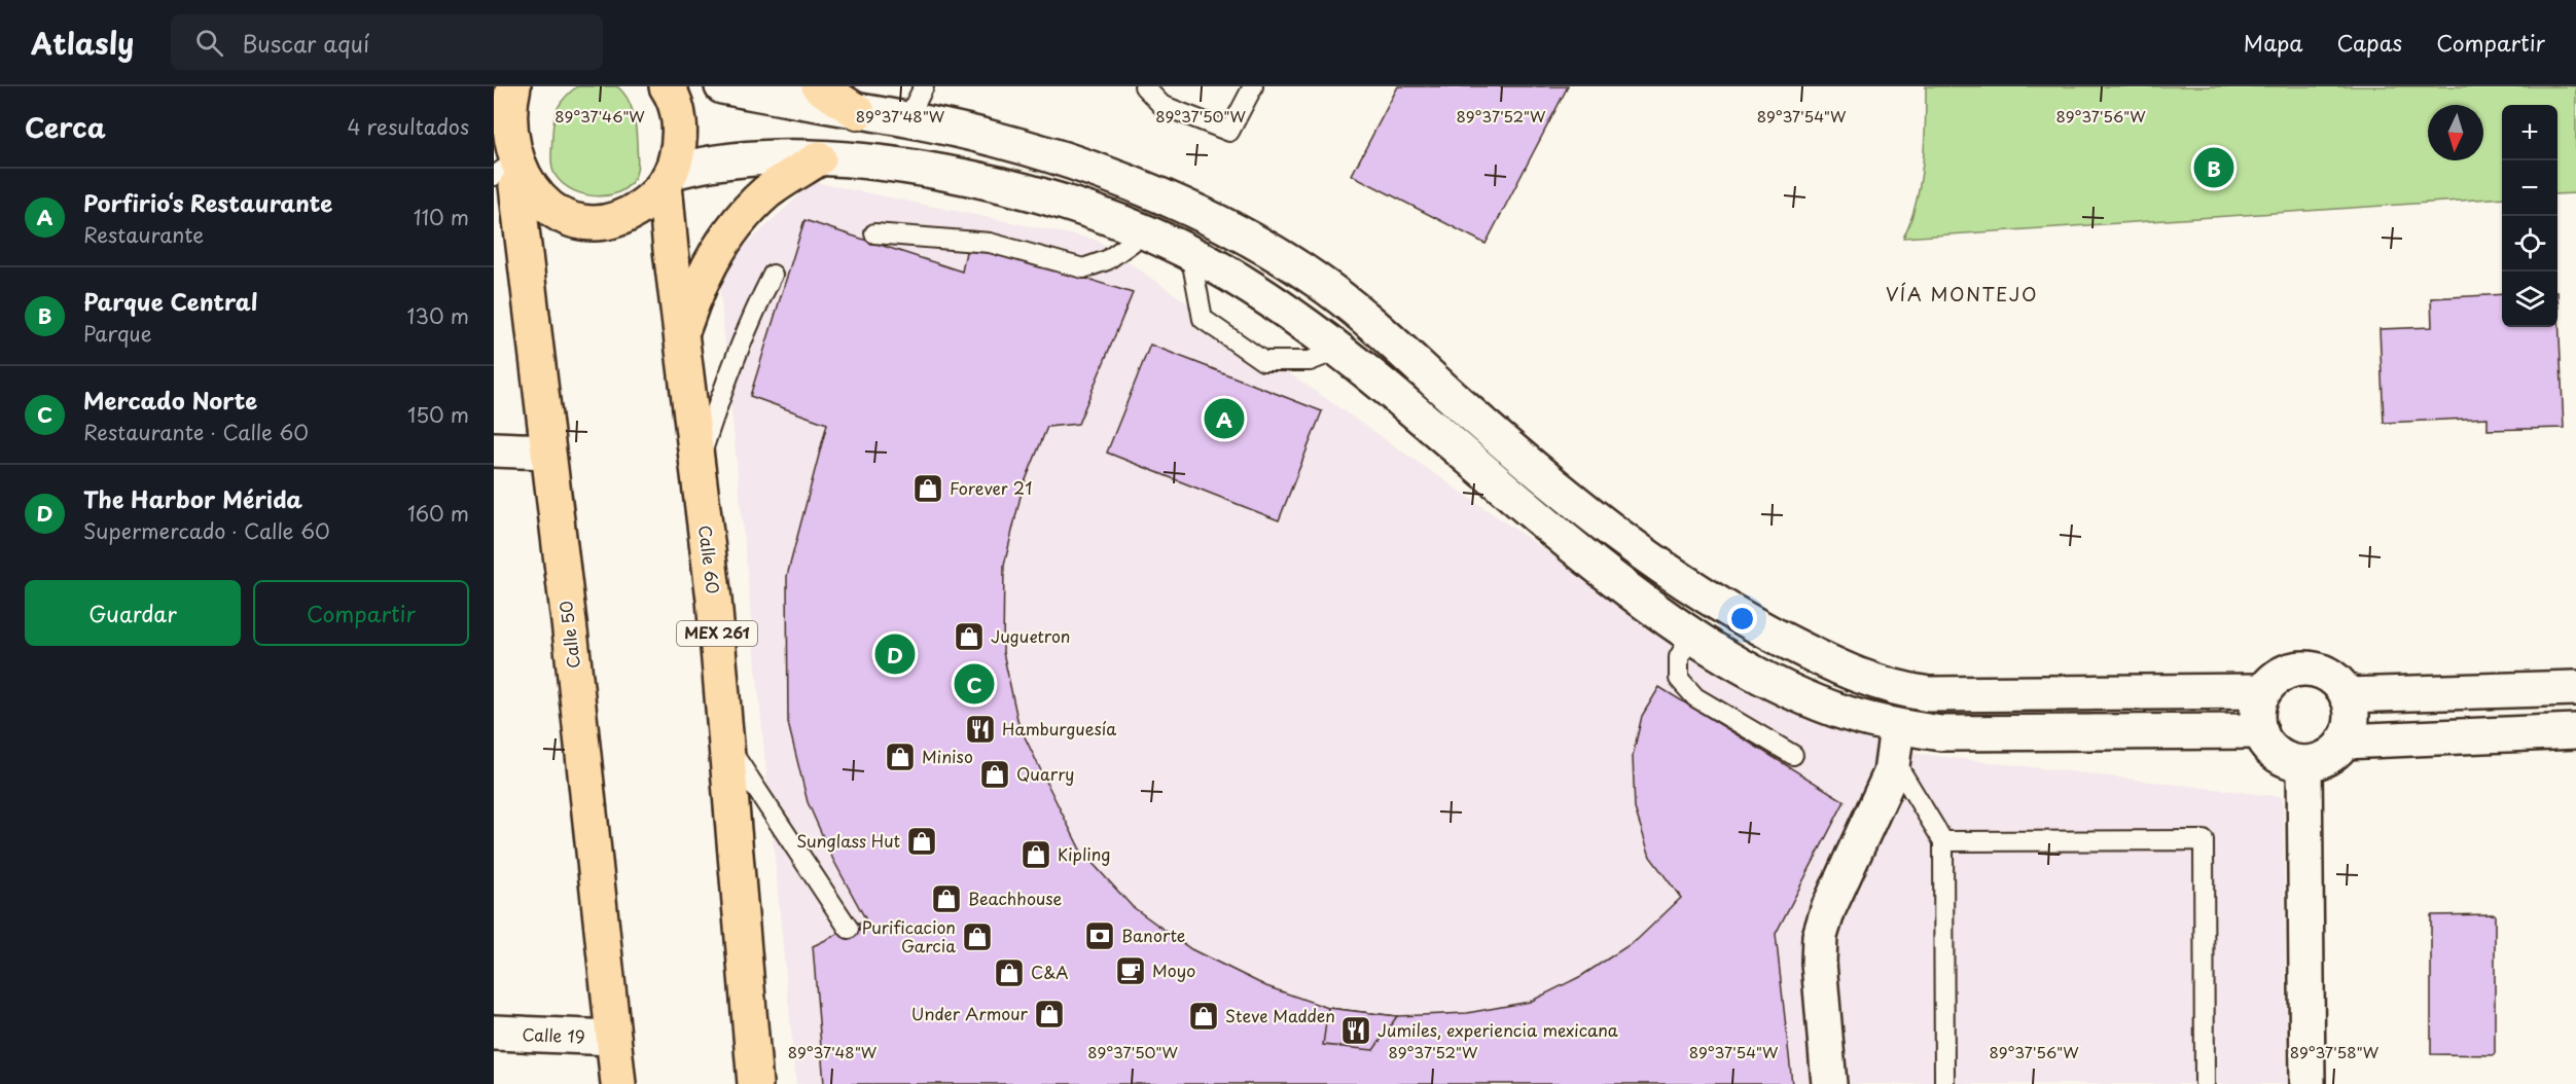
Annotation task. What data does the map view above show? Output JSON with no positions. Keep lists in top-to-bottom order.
{
  "streets": {
    "main road": ["Calle 60", "MEX 261", "Calle 50"],
    "street": ["Calle 19"]
  },
  "crossings": [
    ["Calle 50", "Calle 19"]
  ],
  "districts": ["VÍA MONTEJO"],
  "places": {
    "shop": [
      "Forever 21",
      "Juguetron",
      "Miniso",
      "Quarry",
      "Sunglass Hut",
      "Kipling",
      "Beachhouse",
      "Purificacion Garcia",
      "C&A",
      "Under Armour",
      "Steve Madden"
    ],
    "restaurant": ["Hamburguesía", "Jumiles, experiencia mexicana"],
    "bank": ["Banorte"],
    "cafe": ["Moyo"]
  },
  "north": "bottom",
  "page": {
    "header": "Atlasly",
    "search": "Buscar aquí",
    "nav": ["Mapa", "Capas", "Compartir"],
    "heading": ["Cerca", "4 resultados"],
    "map_buttons": ["+", "−"],
    "pins": [
      "B",
      "A",
      "D",
      "C"
    ],
    "list": [
      {
        "mark": "A",
        "name": "Porfirio‘s Restaurante",
        "note": "Restaurante",
        "value": "110 m"
      },
      {
        "mark": "B",
        "name": "Parque Central",
        "note": "Parque",
        "value": "130 m"
      },
      {
        "mark": "C",
        "name": "Mercado Norte",
        "note": "Restaurante · Calle 60",
        "value": "150 m"
      },
      {
        "mark": "D",
        "name": "The Harbor Mérida",
        "note": "Supermercado · Calle 60",
        "value": "160 m"
      }
    ],
    "buttons": ["Guardar", "Compartir"]
  },
  "coordinates": [
    "89°37'46\"W",
    "89°37'48\"W",
    "89°37'50\"W",
    "89°37'52\"W",
    "89°37'54\"W",
    "89°37'56\"W",
    "89°37'58\"W"
  ]
}
